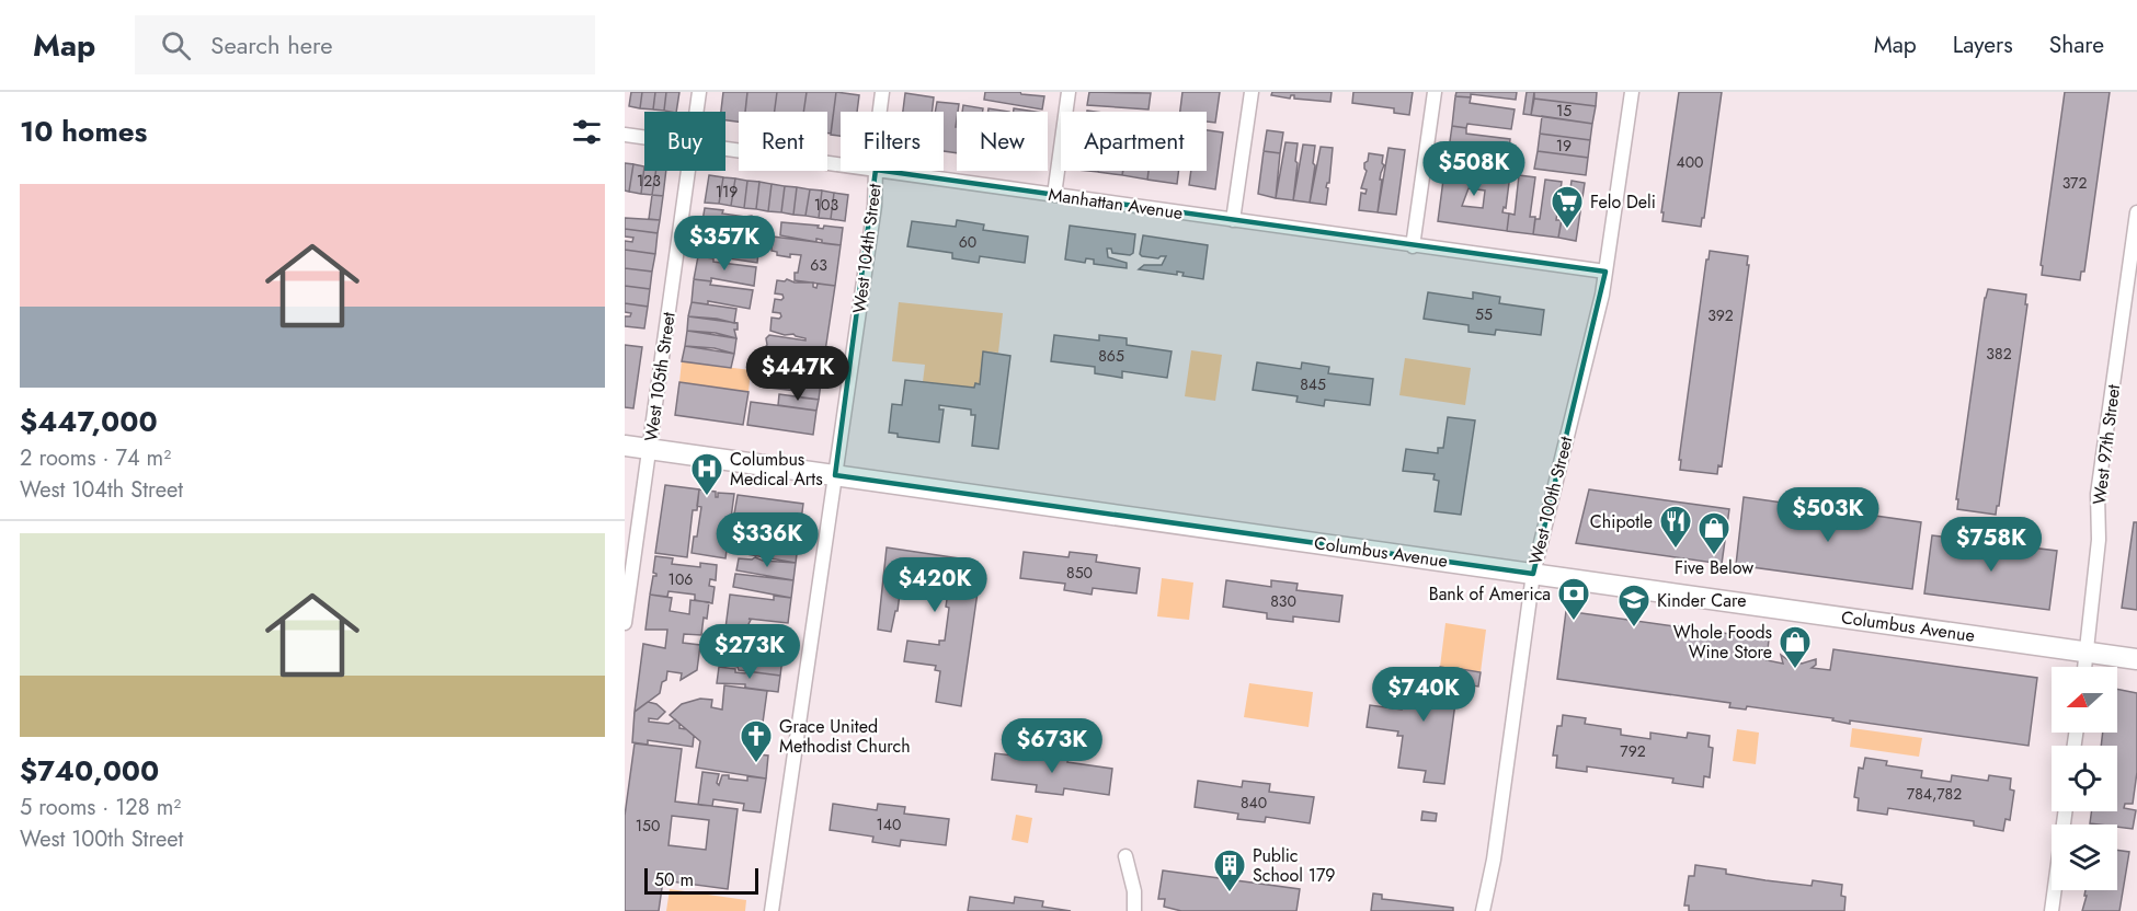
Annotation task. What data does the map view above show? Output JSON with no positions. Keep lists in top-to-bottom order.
{
  "streets": {
    "main road": ["Columbus Avenue"],
    "street": [
      "Manhattan Avenue",
      "West 104th Street",
      "West 105th Street",
      "West 97th Street",
      "West 100th Street"
    ]
  },
  "crossings": [
    ["Manhattan Avenue", "West 100th Street"],
    ["West 104th Street", "Columbus Avenue"],
    ["West 105th Street", "Columbus Avenue"],
    ["West 97th Street", "Columbus Avenue"],
    ["West 100th Street", "Columbus Avenue"]
  ],
  "places": {
    "supermarket": ["Felo Deli"],
    "hospital": ["Columbus Medical Arts"],
    "restaurant": ["Chipotle"],
    "shop": ["Five Below", "Whole Foods Wine Store"],
    "bank": ["Bank of America"],
    "school or university": ["Kinder Care"],
    "church": ["Grace United Methodist Church"],
    "building": ["Public School 179"]
  },
  "house_numbers": [
    "15",
    "19",
    "400",
    "123",
    "372",
    "119",
    "103",
    "60",
    "63",
    "55",
    "392",
    "382",
    "865",
    "845",
    "850",
    "106",
    "830",
    "792",
    "784,782",
    "840",
    "140",
    "150"
  ],
  "scale_bar": "50 m",
  "north": "left",
  "page": {
    "header": "Map",
    "search": "Search here",
    "nav": ["Map", "Layers", "Share"],
    "heading": "10 homes",
    "chip": [
      "Buy",
      "Rent",
      "Filters",
      "New",
      "Apartment"
    ],
    "price": [
      "$508K",
      "$357K",
      "$447K",
      "$503K",
      "$336K",
      "$758K",
      "$420K",
      "$273K",
      "$740K",
      "$673K"
    ],
    "list": [
      {
        "name": "$447,000",
        "note": "2 rooms · 74 m² · West 104th Street"
      },
      {
        "name": "$740,000",
        "note": "5 rooms · 128 m² · West 100th Street"
      }
    ],
    "scale": "50 m"
  }
}
